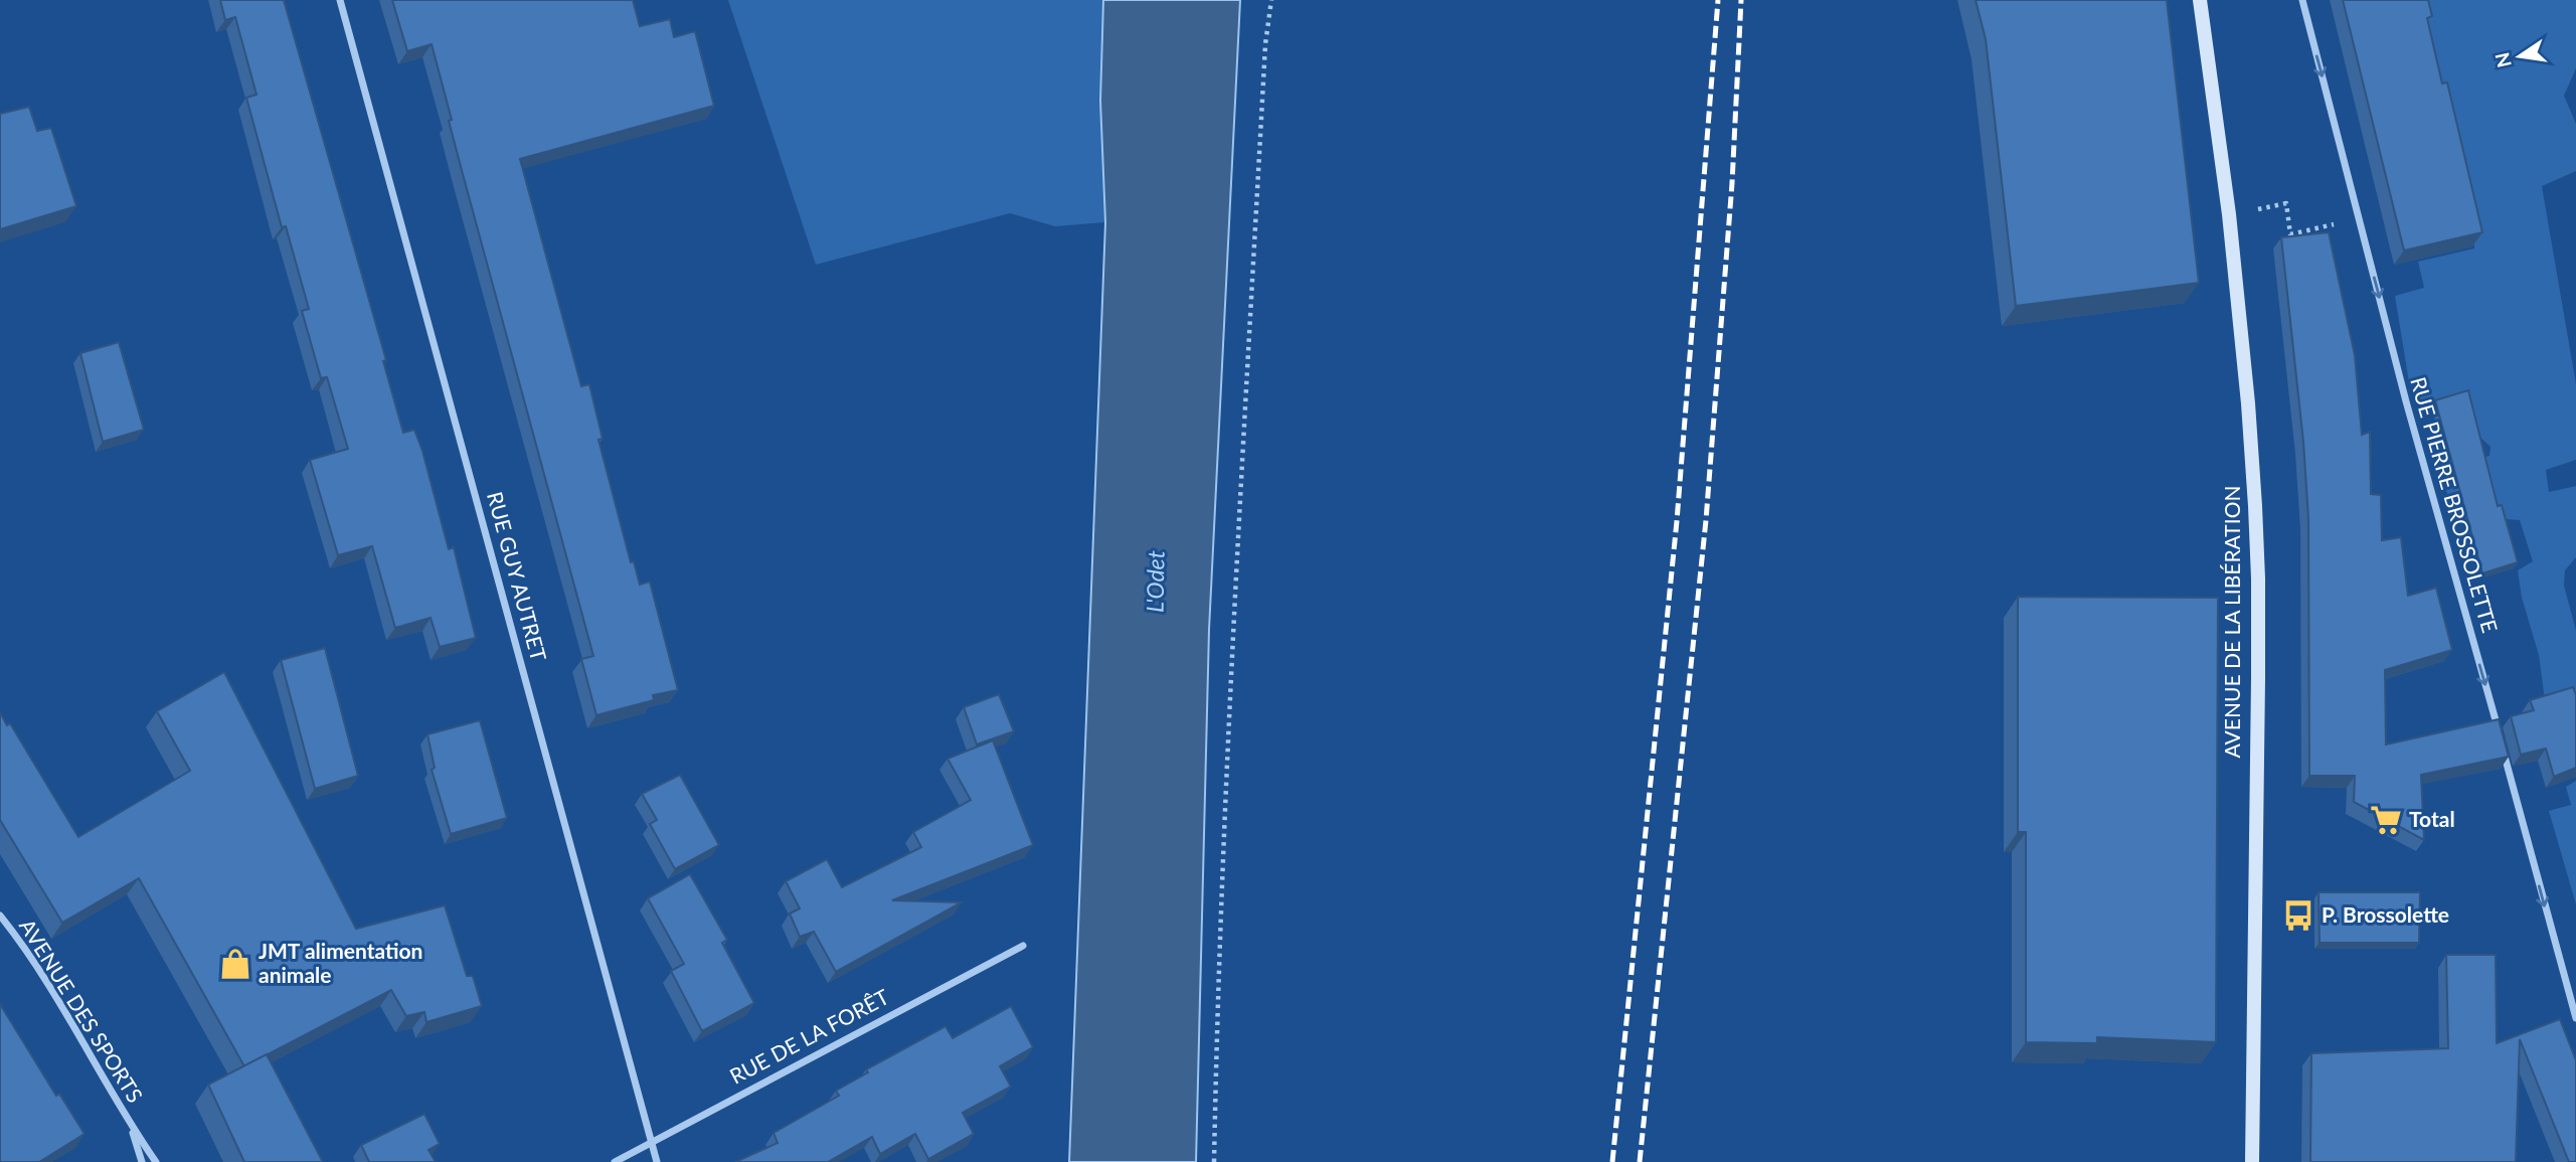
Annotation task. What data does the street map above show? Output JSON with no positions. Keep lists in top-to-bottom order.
{
  "streets": {
    "main road": ["AVENUE DE LA LIBÉRATION"],
    "street": [
      "RUE PIERRE BROSSOLETTE",
      "RUE GUY AUTRET",
      "AVENUE DES SPORTS",
      "RUE DE LA FORÊT"
    ]
  },
  "crossings": [
    ["RUE GUY AUTRET", "RUE DE LA FORÊT"]
  ],
  "one_way": ["RUE PIERRE BROSSOLETTE"],
  "water": ["L'Odet"],
  "places": {
    "supermarket": ["Total"],
    "bus stop": ["P. Brossolette"],
    "shop": ["JMT alimentation animale"]
  },
  "north": "left"
}
